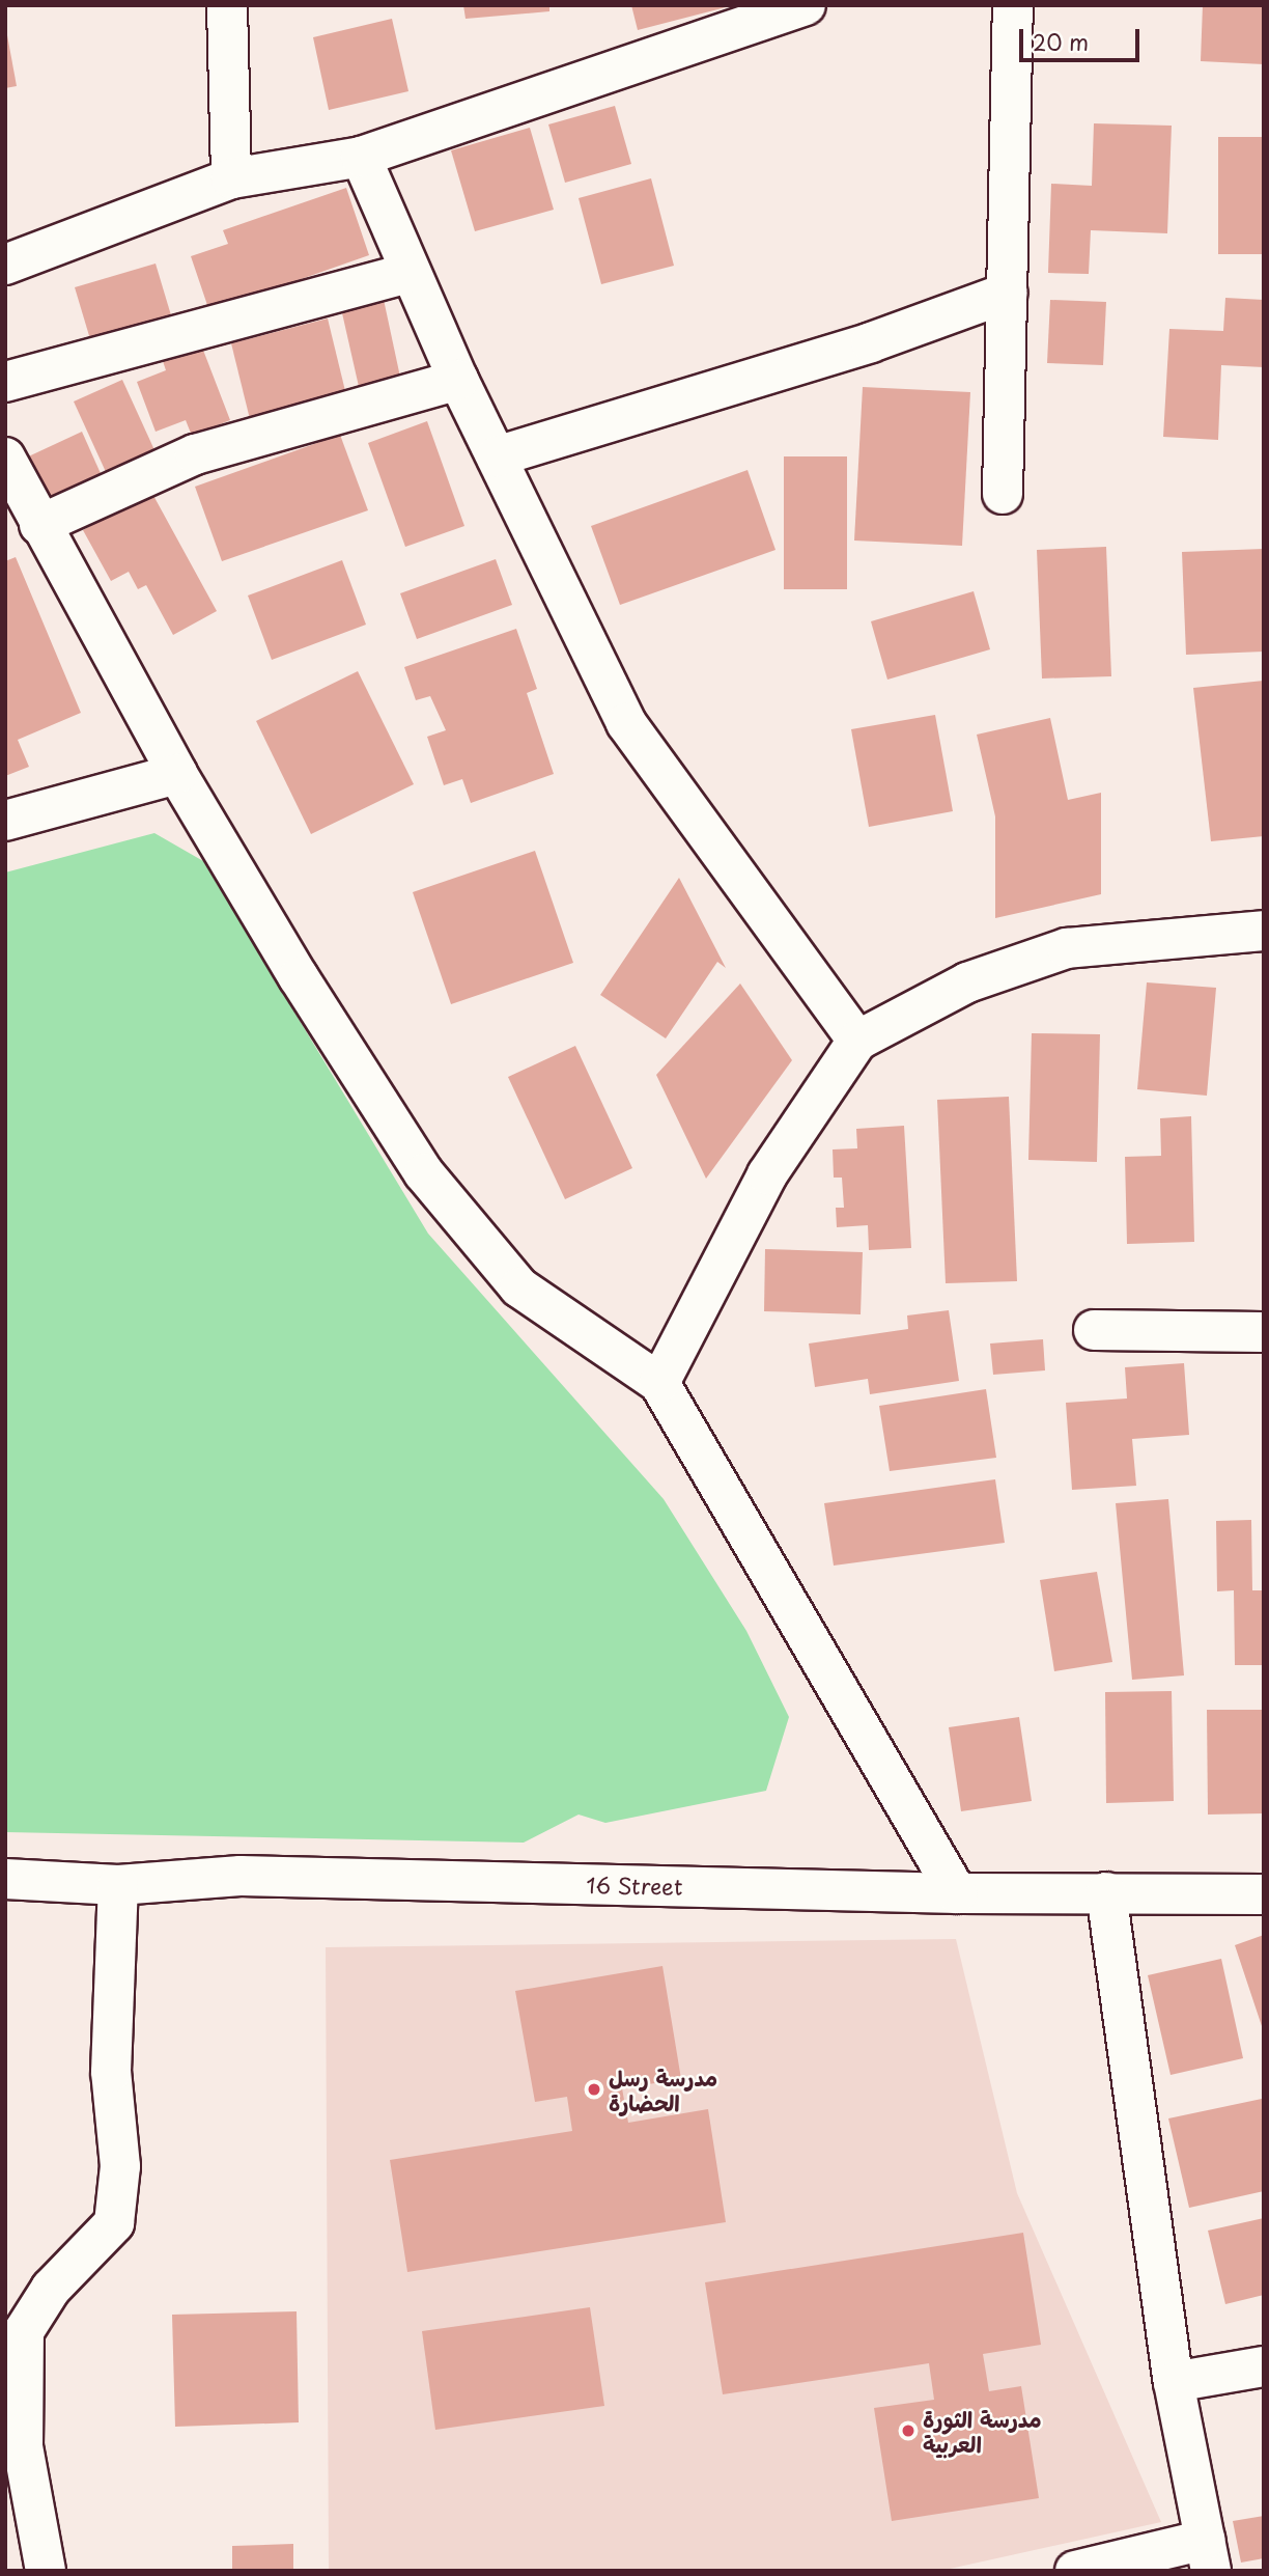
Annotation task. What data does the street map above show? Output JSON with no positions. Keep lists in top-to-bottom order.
{
  "streets": {
    "street": ["16 Street"]
  },
  "places": ["مدرسة رسل الحضارة", "مدرسة الثورة العربية"],
  "scale_bar": "20 m"
}
